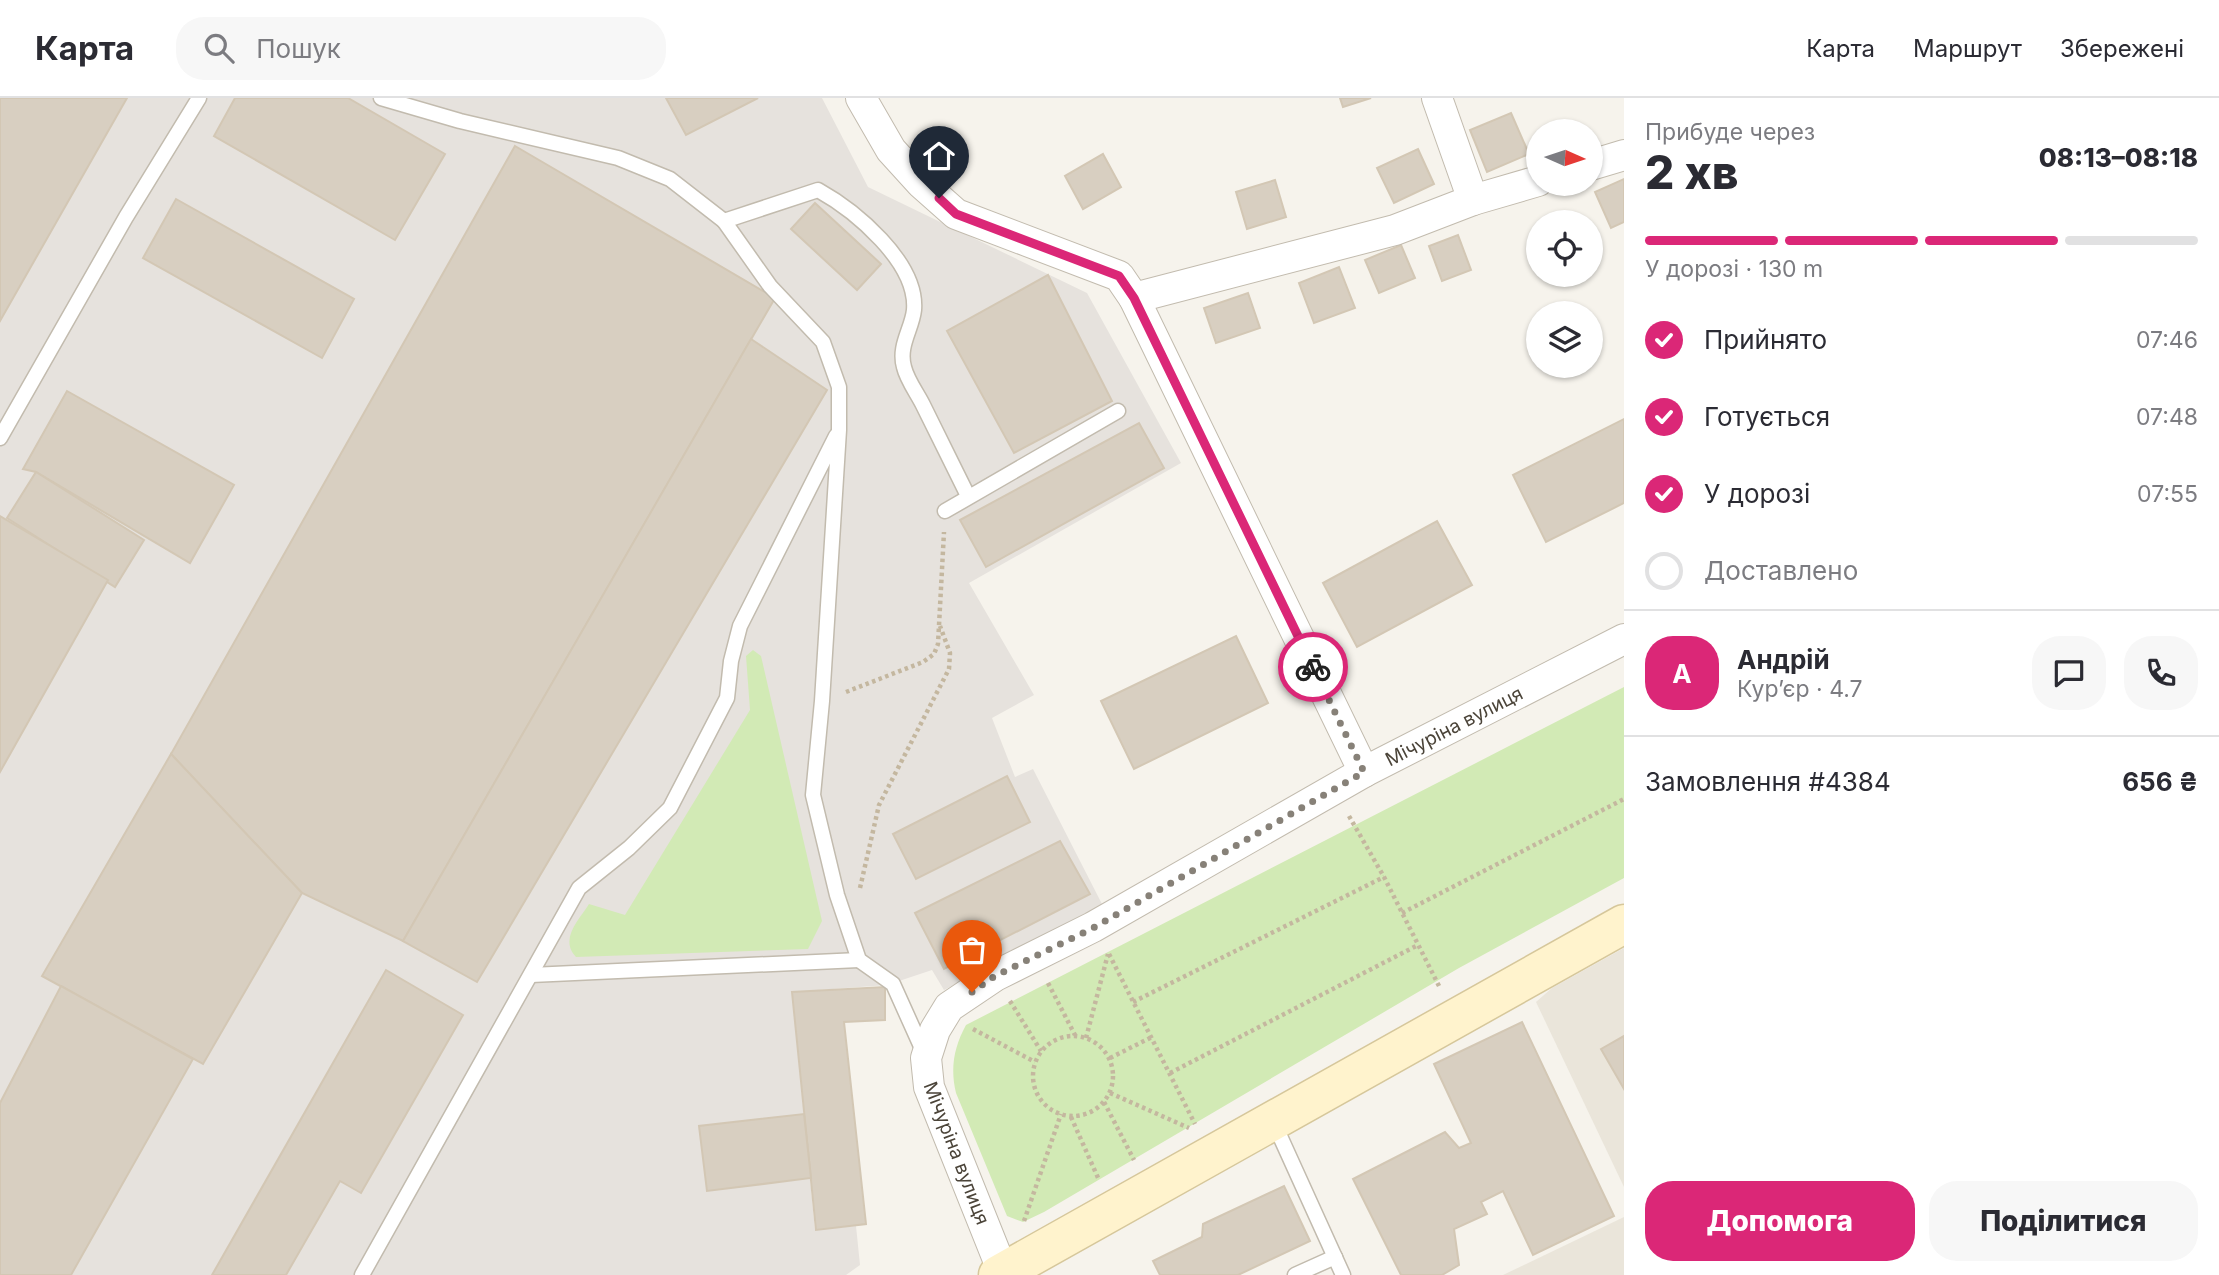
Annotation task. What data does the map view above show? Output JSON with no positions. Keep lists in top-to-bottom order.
{
  "streets": {
    "street": ["Мічуріна вулиця"]
  },
  "north": "right",
  "page": {
    "header": "Карта",
    "search": "Пошук",
    "nav": ["Карта", "Маршрут", "Збережені"],
    "heading": ["2 хв", "Прибуде через", "08:13–08:18"],
    "panel": [
      "Андрій",
      "Кур’єр · 4.7",
      "Замовлення #4384",
      "656 ₴"
    ],
    "bar": "У дорозі · 130 m",
    "list": [
      ["Прийнято", "07:46"],
      ["Готується", "07:48"],
      ["У дорозі", "07:55"],
      "Доставлено"
    ],
    "round": "А",
    "buttons": ["Допомога", "Поділитися"]
  }
}
